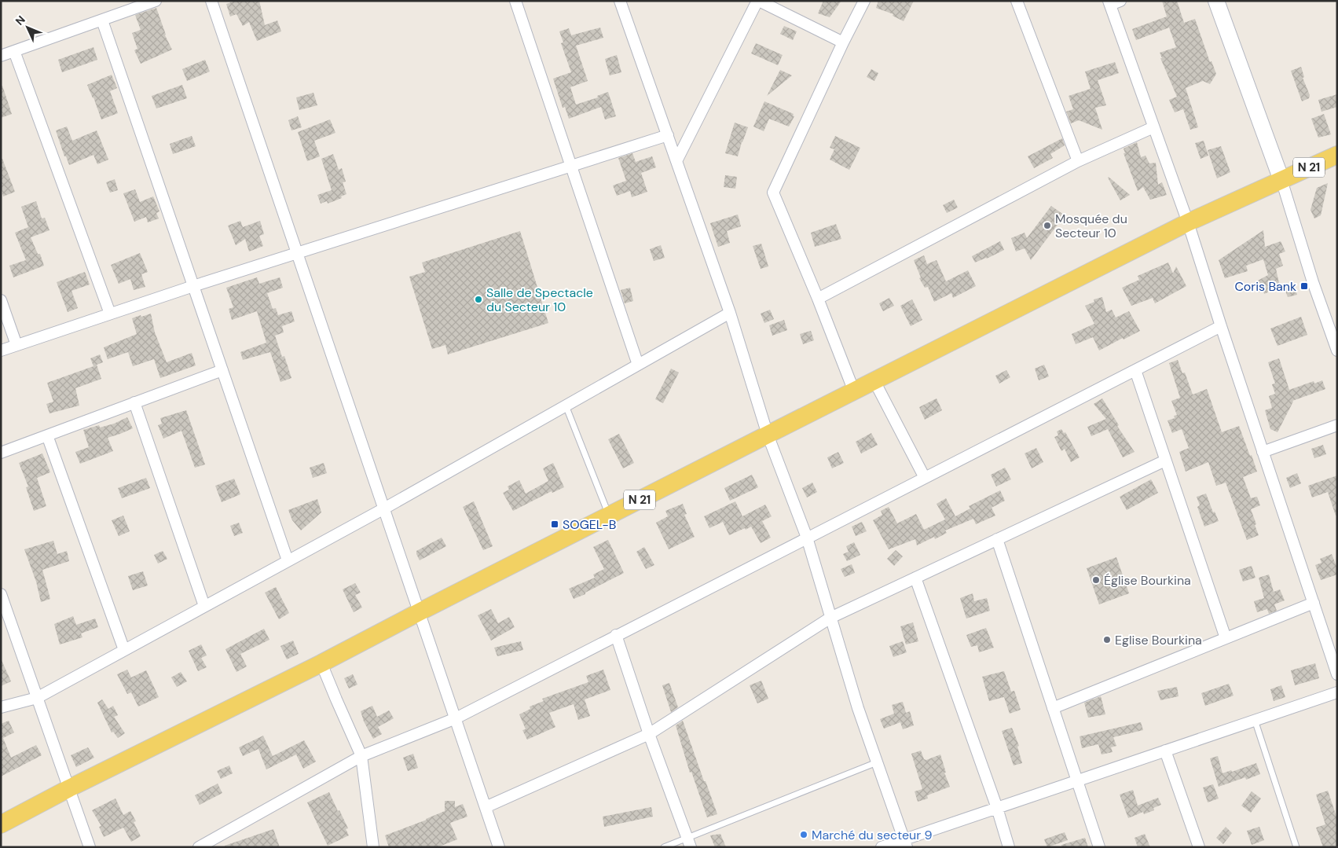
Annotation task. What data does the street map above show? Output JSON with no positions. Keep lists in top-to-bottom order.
{
  "streets": {
    "main road": ["N 21"]
  },
  "places": {
    "other": [
      "Mosquée du Secteur 10",
      "Salle de Spectacle du Secteur 10",
      "Église Bourkina",
      "Eglise Bourkina",
      "Marché du secteur 9"
    ],
    "transit": ["Coris Bank", "SOGEL-B"]
  },
  "north": "top left"
}
